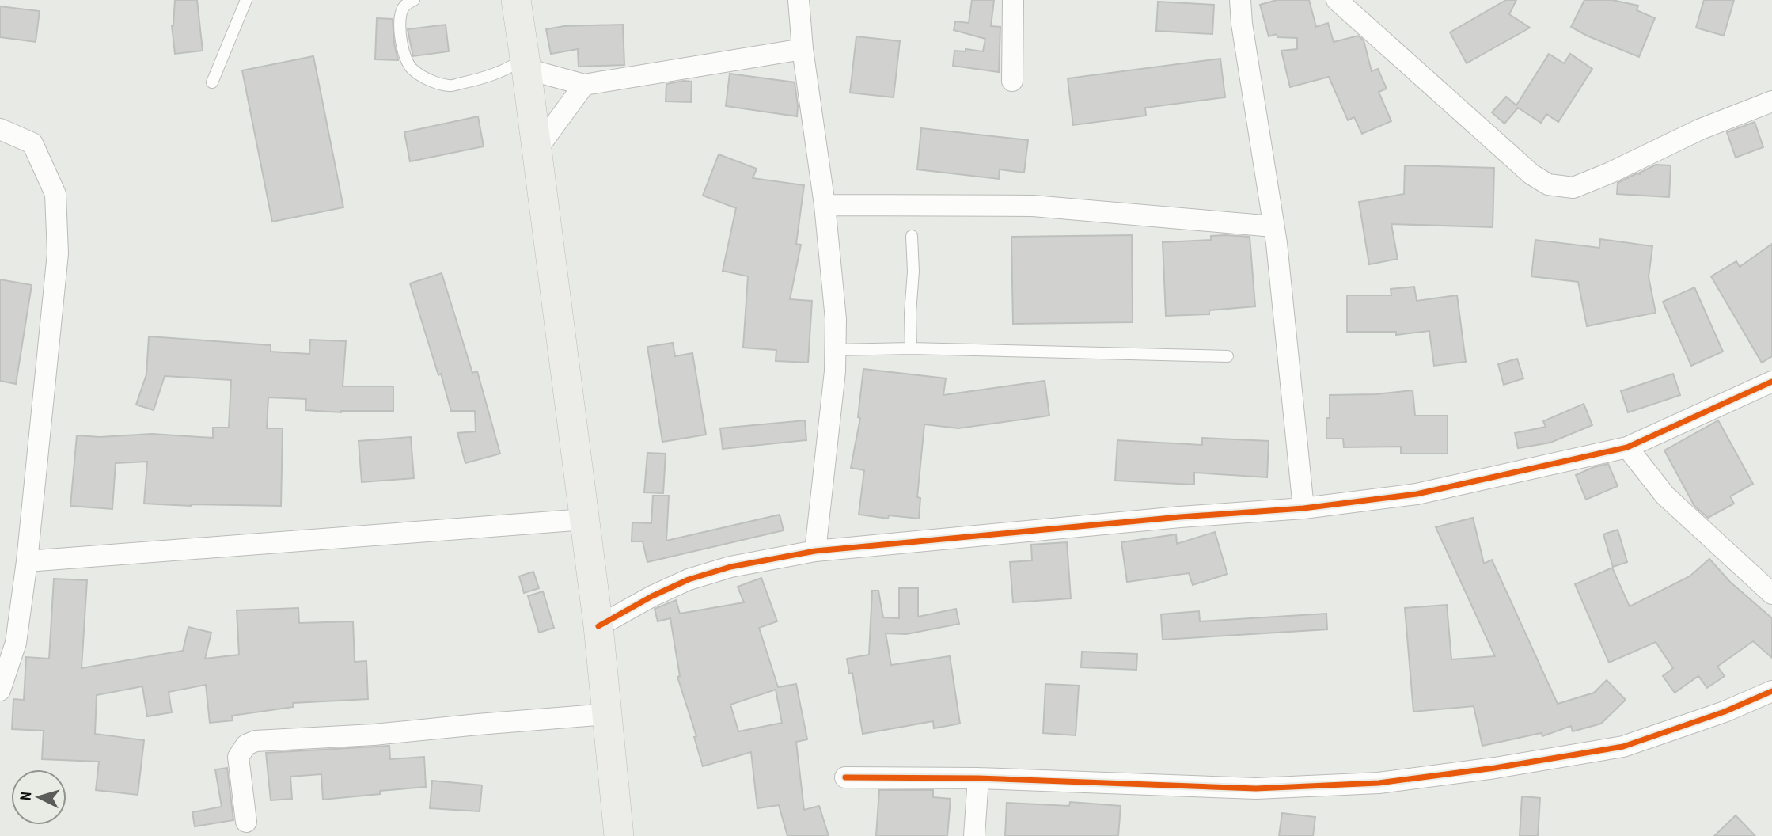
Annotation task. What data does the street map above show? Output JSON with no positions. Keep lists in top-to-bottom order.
{
  "north": "left"
}
